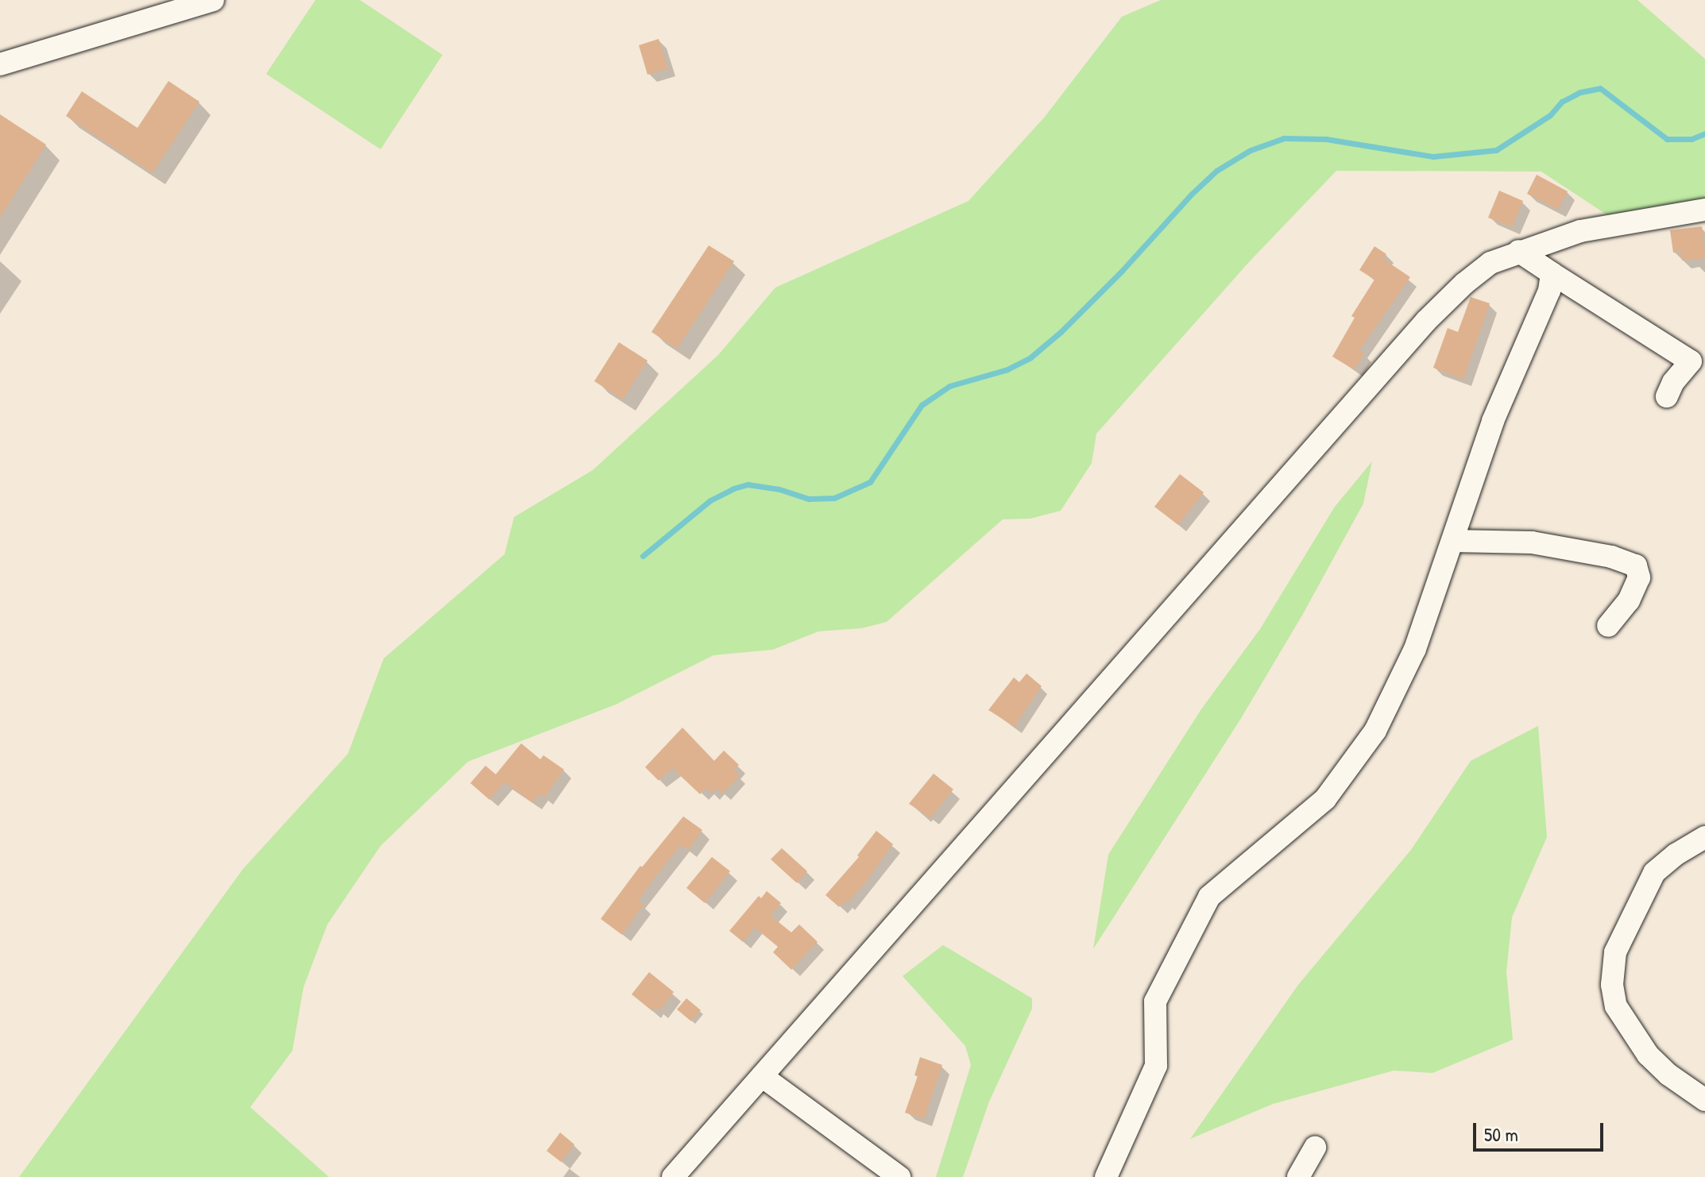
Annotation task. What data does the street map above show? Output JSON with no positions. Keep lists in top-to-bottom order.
{
  "scale_bar": "50 m"
}
